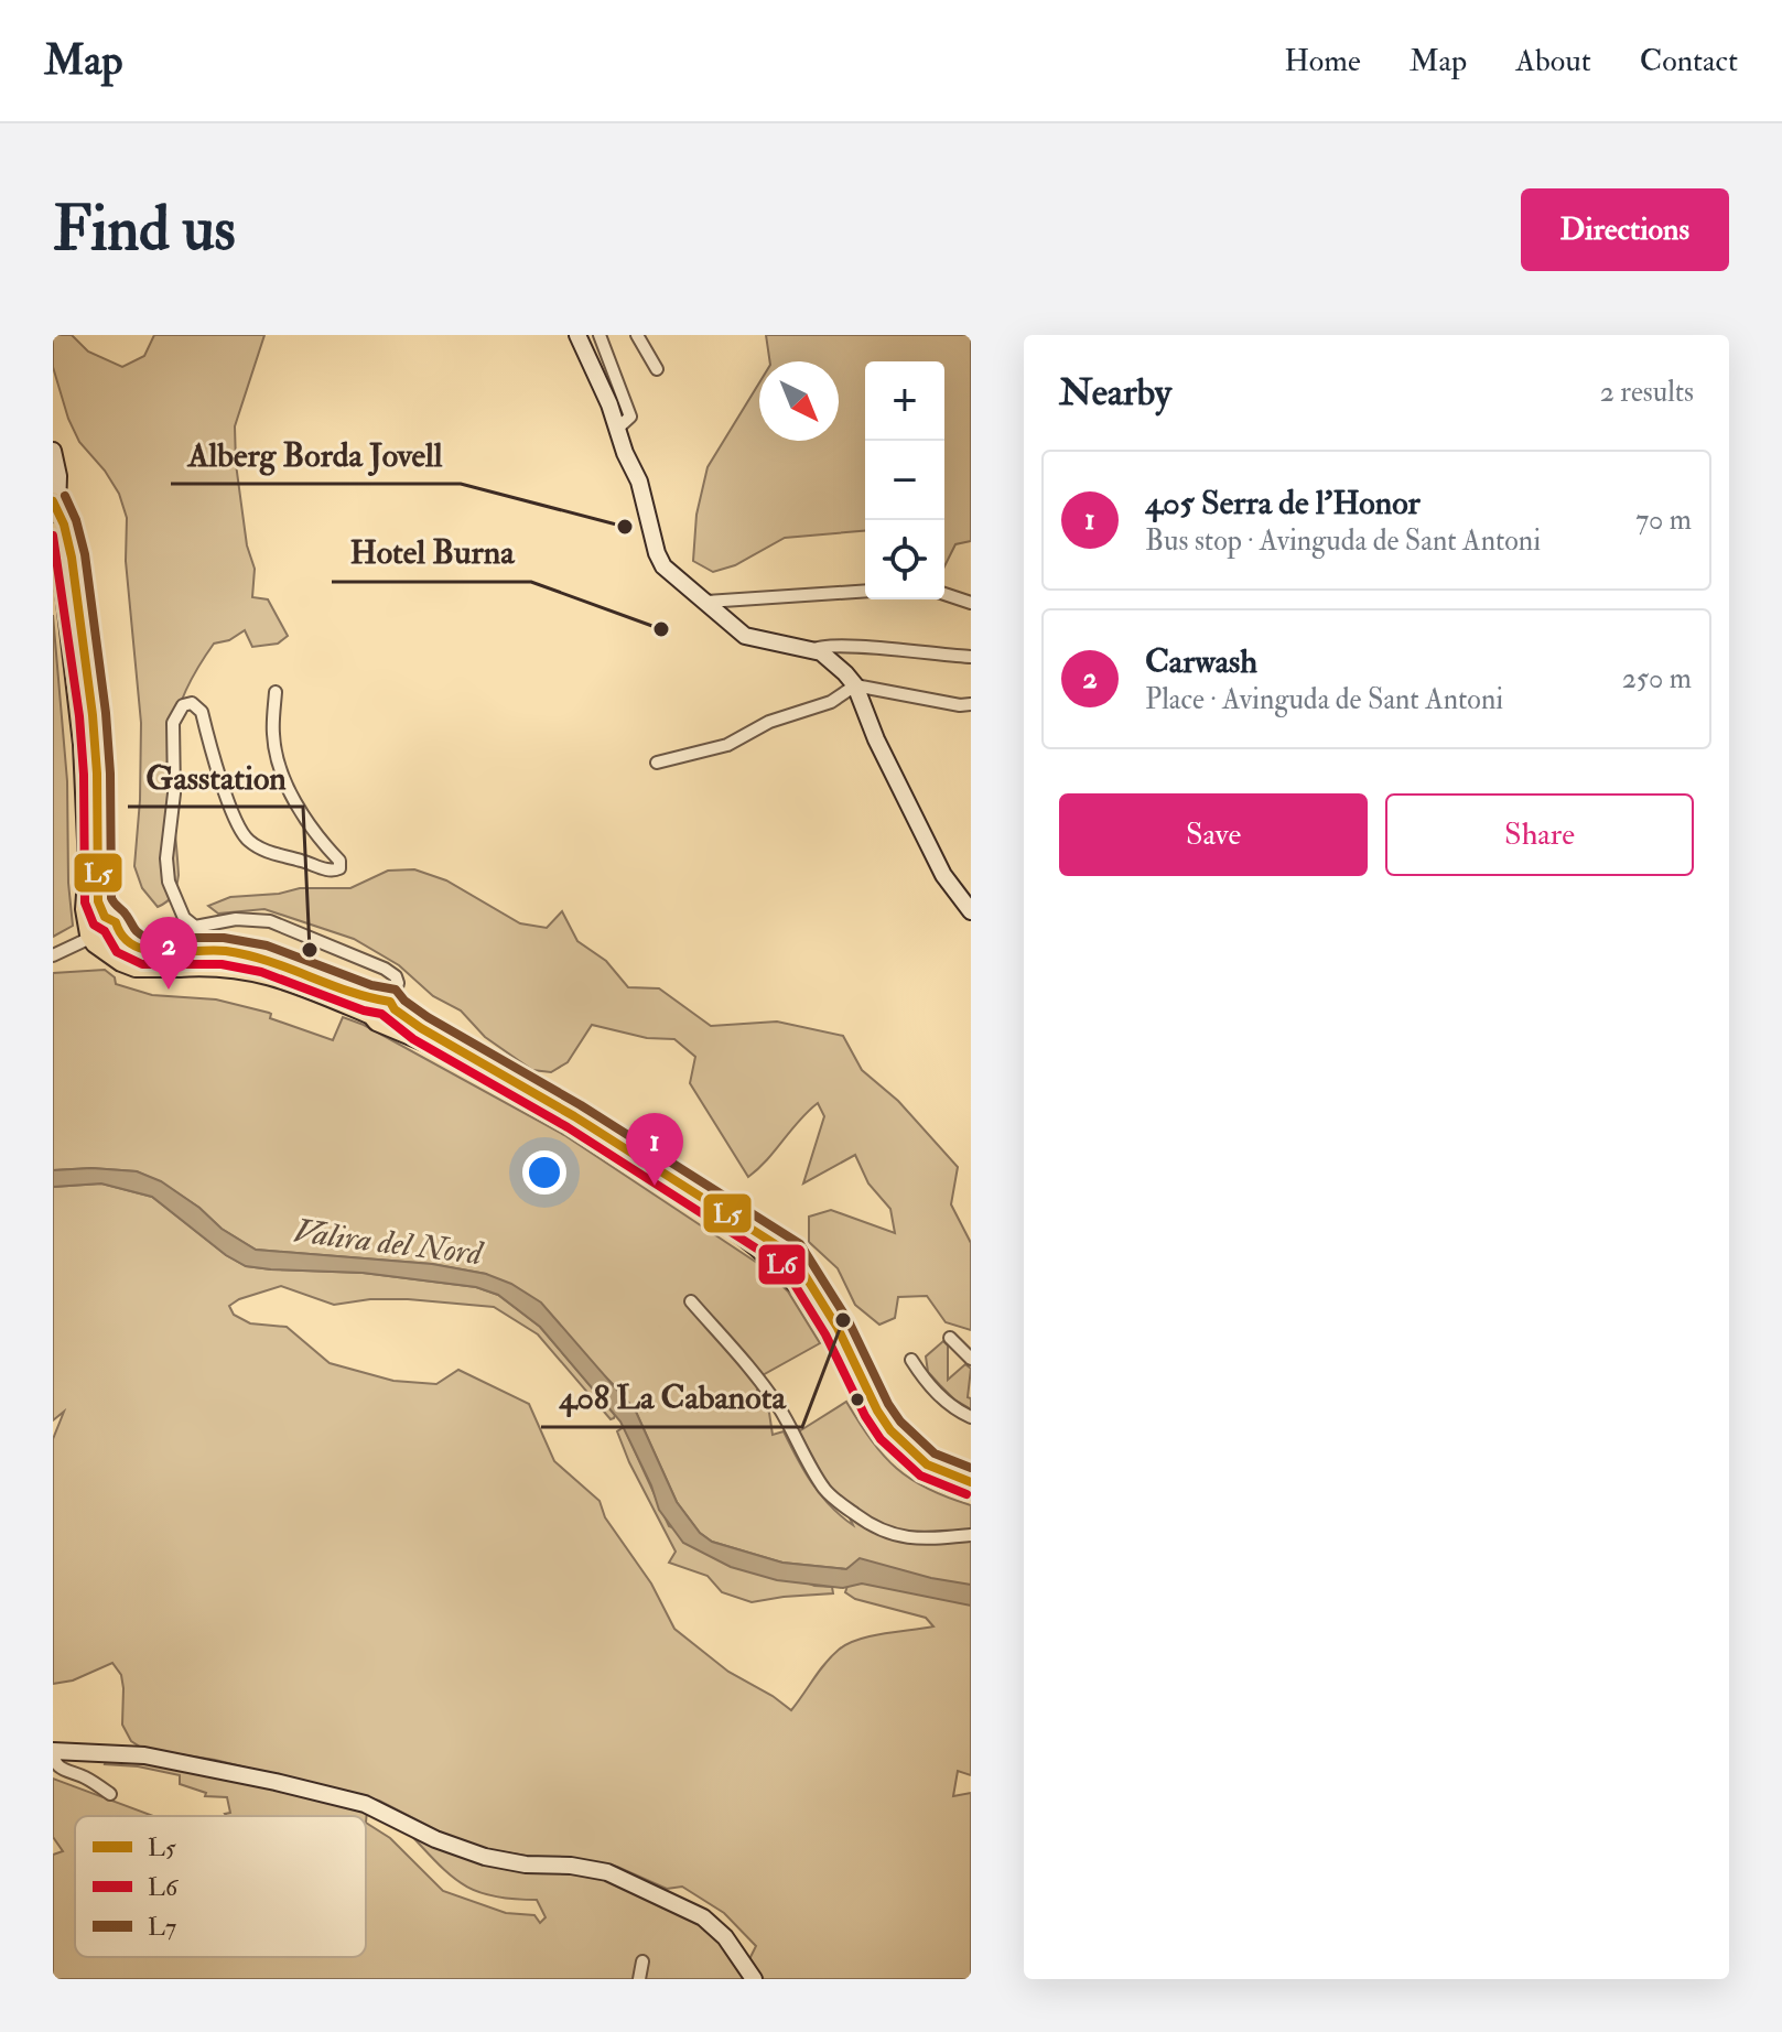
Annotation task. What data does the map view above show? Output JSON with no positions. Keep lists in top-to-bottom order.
{
  "water": ["Valira del Nord"],
  "places": [
    "Alberg Borda Jovell",
    "Hotel Burna",
    "Gasstation",
    "408 La Cabanota"
  ],
  "lines": ["transit line L7", "transit line L5", "transit line L6"],
  "legend": ["L5", "L6", "L7"],
  "north": "bottom right",
  "page": {
    "header": "Map",
    "nav": [
      "Home",
      "Map",
      "About",
      "Contact"
    ],
    "buttons": [
      "Directions",
      ["Save", "Share"]
    ],
    "title": "Find us",
    "heading": ["Nearby", "2 results"],
    "map_buttons": ["+", "−"],
    "list": [
      {
        "mark": "1",
        "name": "405 Serra de l'Honor",
        "note": "Bus stop · Avinguda de Sant Antoni",
        "value": "70 m"
      },
      {
        "mark": "2",
        "name": "Carwash",
        "note": "Place · Avinguda de Sant Antoni",
        "value": "250 m"
      }
    ],
    "pins": ["2", "1"]
  }
}
